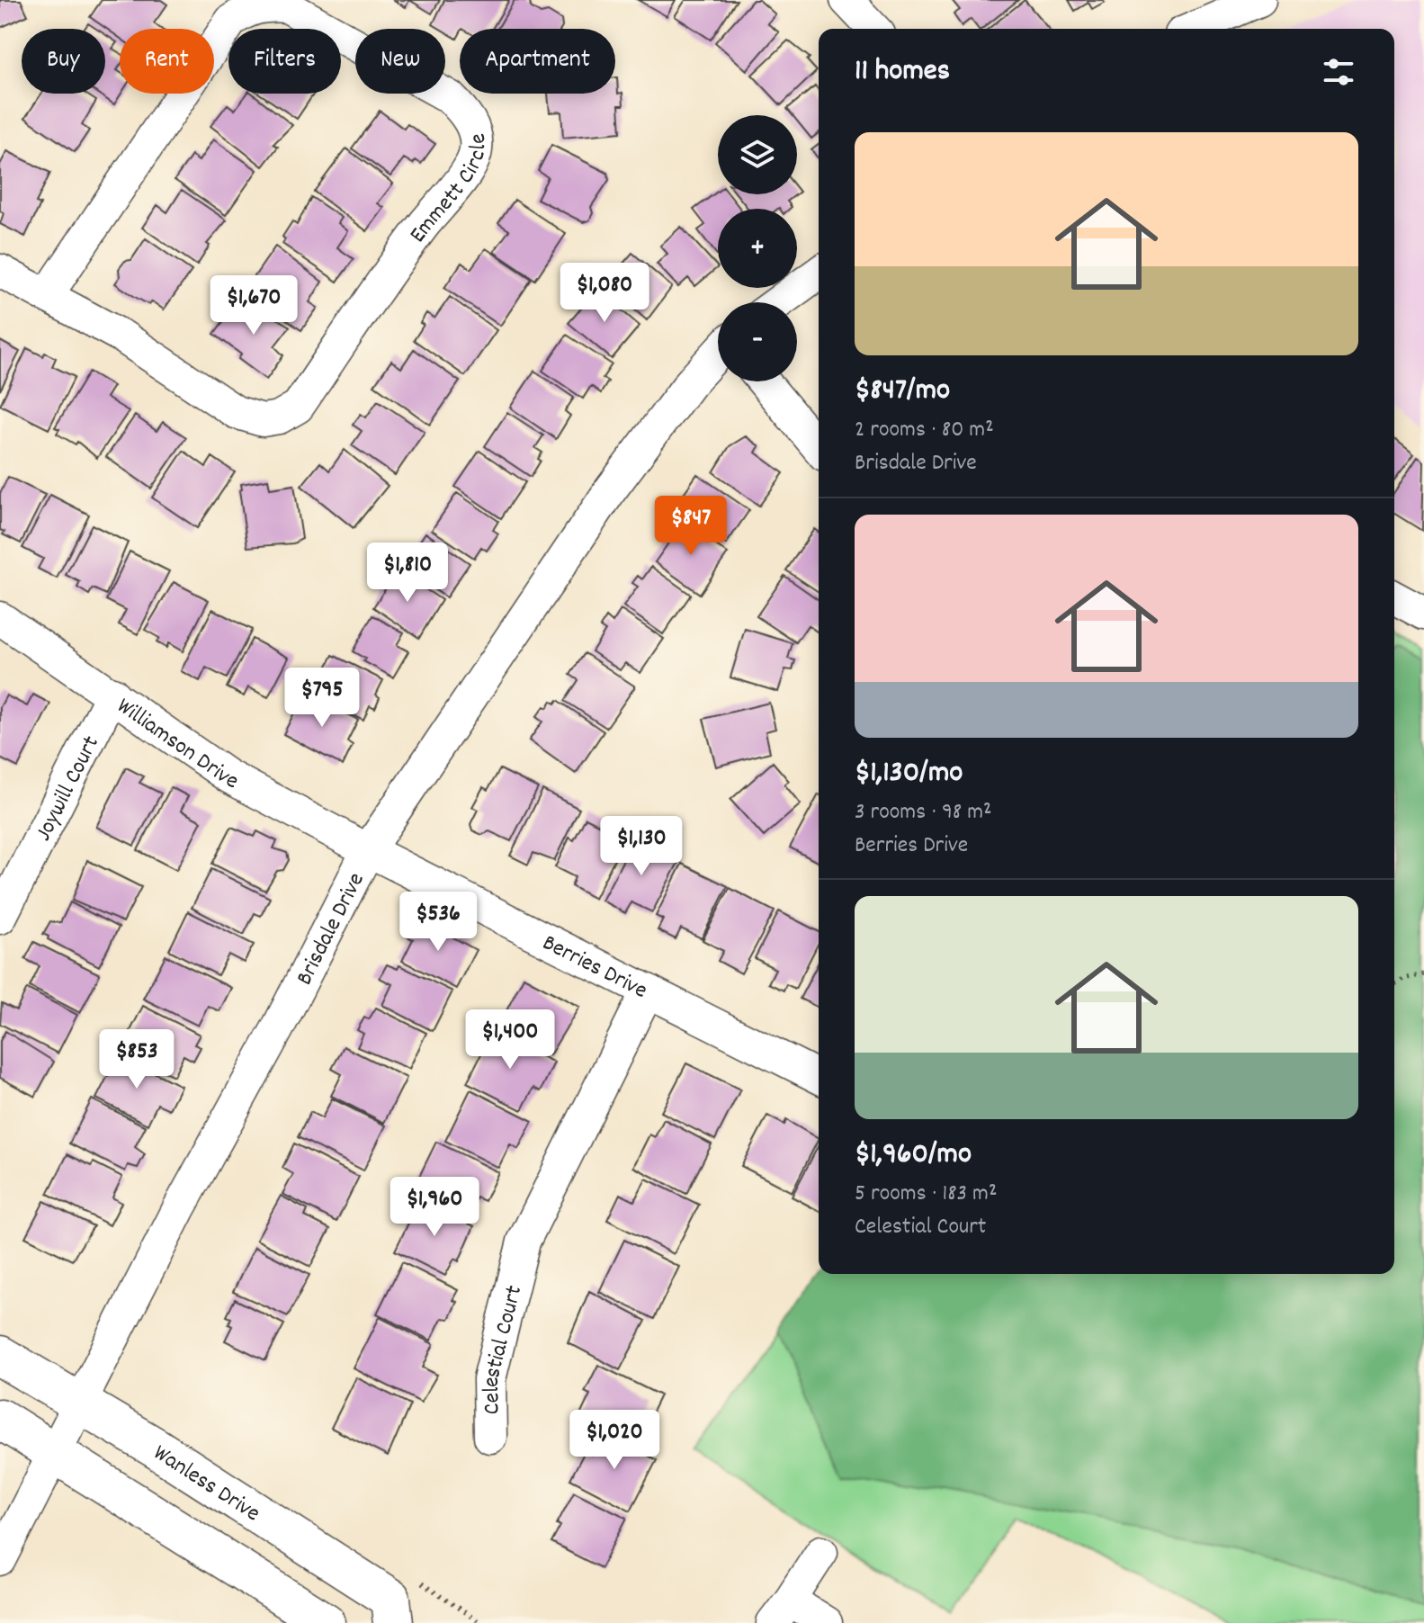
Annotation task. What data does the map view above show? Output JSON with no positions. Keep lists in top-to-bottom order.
{
  "streets": {
    "main road": ["Wanless Drive"],
    "street": [
      "Emmett Circle",
      "Williamson Drive",
      "Joywill Court",
      "Brisdale Drive",
      "Berries Drive",
      "Celestial Court"
    ]
  },
  "crossings": [
    ["Williamson Drive", "Joywill Court"],
    ["Williamson Drive", "Brisdale Drive"],
    ["Williamson Drive", "Berries Drive"],
    ["Brisdale Drive", "Berries Drive"],
    ["Brisdale Drive", "Wanless Drive"],
    ["Berries Drive", "Celestial Court"]
  ],
  "page": {
    "chip": [
      "Buy",
      "Rent",
      "Filters",
      "New",
      "Apartment"
    ],
    "heading": "11 homes",
    "map_buttons": ["+", "−"],
    "list": [
      {
        "name": "$847/mo",
        "note": "2 rooms · 80 m² · Brisdale Drive"
      },
      {
        "name": "$1,130/mo",
        "note": "3 rooms · 98 m² · Berries Drive"
      },
      {
        "name": "$1,960/mo",
        "note": "5 rooms · 183 m² · Celestial Court"
      }
    ],
    "price": [
      "$1,080",
      "$1,670",
      "$847",
      "$1,810",
      "$795",
      "$1,130",
      "$536",
      "$1,400",
      "$853",
      "$1,960",
      "$1,020"
    ]
  }
}
